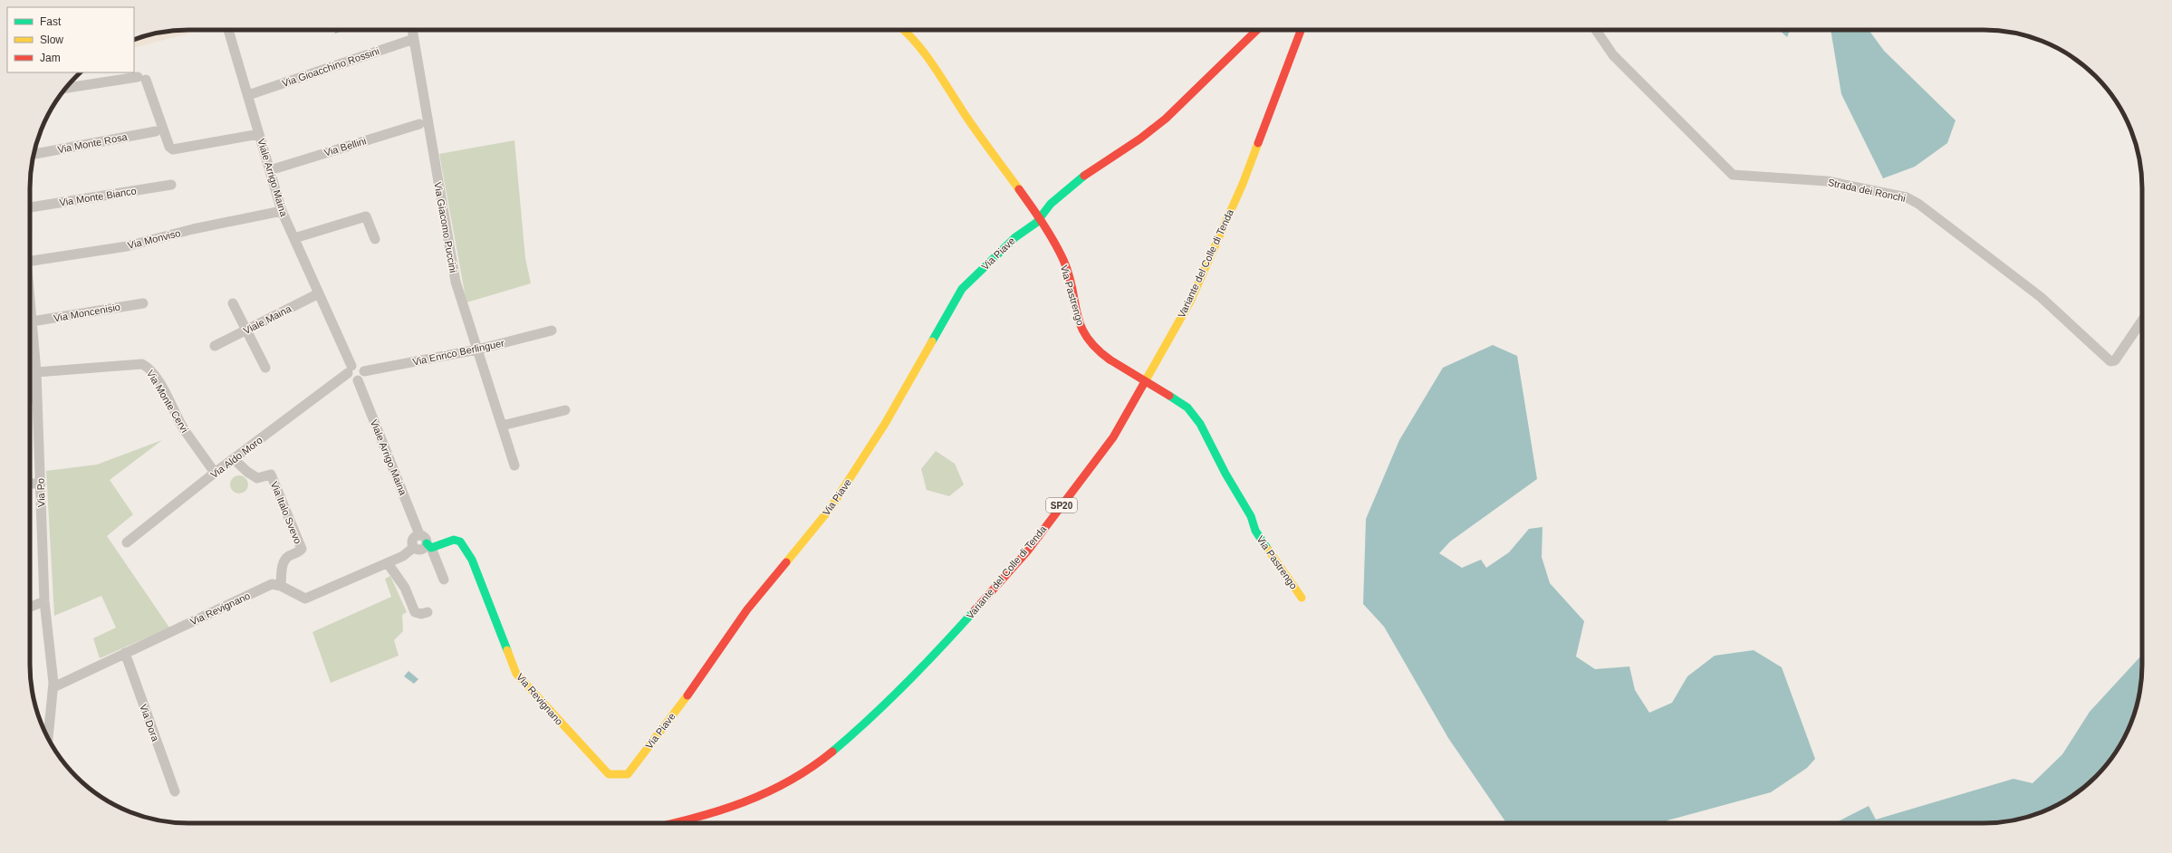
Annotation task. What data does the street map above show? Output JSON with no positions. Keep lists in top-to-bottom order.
{
  "streets": {
    "street": [
      "Via Gioacchino Rossini",
      "Via Monte Rosa",
      "Via Bellini",
      "Viale Arrigo Maina",
      "Strada dei Ronchi",
      "Via Monte Bianco",
      "Via Giacomo Puccini",
      "Via Monviso",
      "Via Piave",
      "Variante del Colle di Tenda",
      "Via Pastrengo",
      "Via Moncenisio",
      "Viale Maina",
      "Via Enrico Berlinguer",
      "Via Monte Cervi",
      "Via Aldo Moro",
      "Via Po",
      "SP20",
      "Via Italo Svevo",
      "Via Revignano",
      "Via Dora"
    ]
  },
  "crossings": [
    ["Via Gioacchino Rossini", "Viale Arrigo Maina"],
    ["Via Gioacchino Rossini", "Via Giacomo Puccini"],
    ["Via Bellini", "Viale Arrigo Maina"],
    ["Viale Arrigo Maina", "Via Monviso"],
    ["Viale Arrigo Maina", "Viale Maina"],
    ["Viale Arrigo Maina", "Via Enrico Berlinguer"],
    ["Viale Arrigo Maina", "Via Aldo Moro"],
    ["Viale Arrigo Maina", "Via Revignano"],
    ["Via Giacomo Puccini", "Via Enrico Berlinguer"],
    ["Via Piave", "Via Pastrengo"],
    ["Via Piave", "Via Revignano"],
    ["Via Moncenisio", "Via Po"],
    ["Via Enrico Berlinguer", "Via Aldo Moro"],
    ["Via Monte Cervi", "Via Aldo Moro"],
    ["Via Monte Cervi", "Via Po"],
    ["Via Aldo Moro", "Via Italo Svevo"],
    ["Via Po", "Via Revignano"],
    ["Via Italo Svevo", "Via Revignano"],
    ["Via Revignano", "Via Dora"]
  ],
  "legend": ["Fast", "Slow", "Jam"]
}
